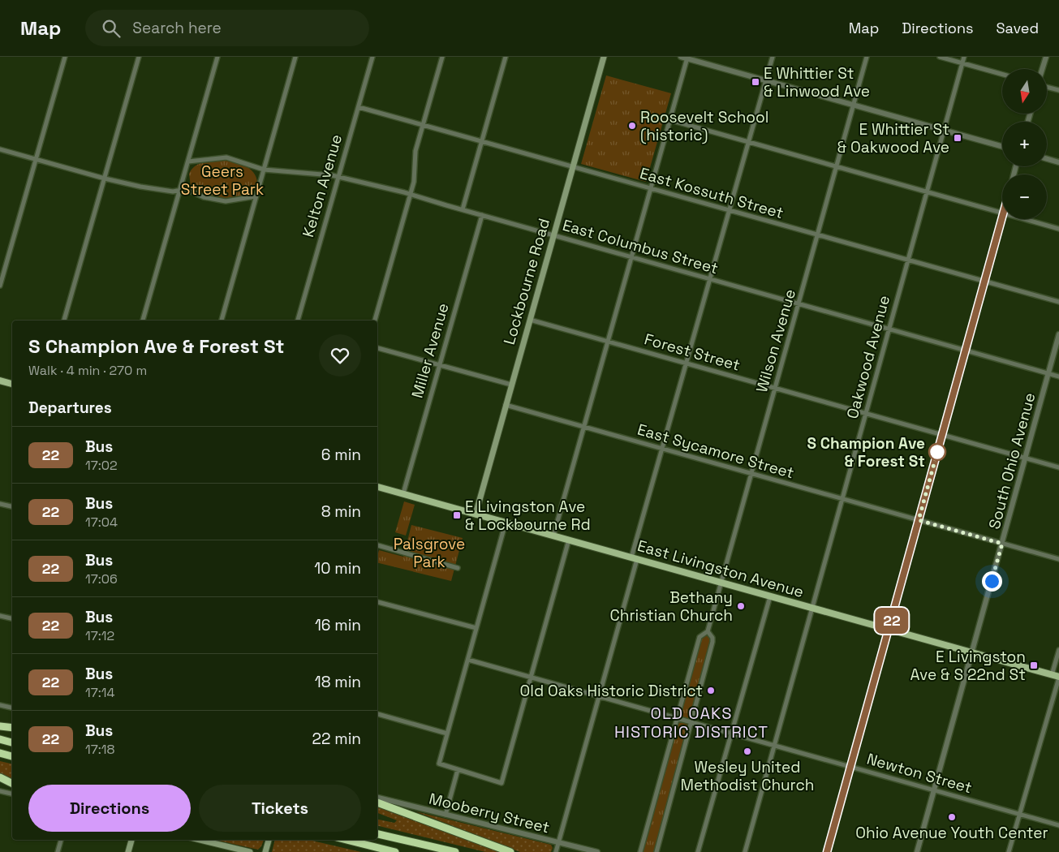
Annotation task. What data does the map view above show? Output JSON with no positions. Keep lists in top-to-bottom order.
{
  "streets": {
    "main road": ["Lockbourne Road", "East Livingston Avenue"],
    "street": [
      "Kelton Avenue",
      "East Kossuth Street",
      "East Columbus Street",
      "Wilson Avenue",
      "Miller Avenue",
      "Forest Street",
      "Oakwood Avenue",
      "East Sycamore Street",
      "South Ohio Avenue",
      "Newton Street",
      "Mooberry Street"
    ]
  },
  "crossings": [
    ["Kelton Avenue", "East Kossuth Street"],
    ["Kelton Avenue", "East Columbus Street"],
    ["East Kossuth Street", "Lockbourne Road"],
    ["East Kossuth Street", "Wilson Avenue"],
    ["East Kossuth Street", "Oakwood Avenue"],
    ["East Columbus Street", "Lockbourne Road"],
    ["East Columbus Street", "Wilson Avenue"],
    ["East Columbus Street", "Miller Avenue"],
    ["East Columbus Street", "Oakwood Avenue"],
    ["East Columbus Street", "South Ohio Avenue"],
    ["Lockbourne Road", "Forest Street"],
    ["Lockbourne Road", "East Sycamore Street"],
    ["Lockbourne Road", "East Livingston Avenue"],
    ["Wilson Avenue", "Forest Street"],
    ["Wilson Avenue", "East Sycamore Street"],
    ["Wilson Avenue", "East Livingston Avenue"],
    ["Wilson Avenue", "Newton Street"],
    ["Miller Avenue", "East Livingston Avenue"],
    ["Forest Street", "Oakwood Avenue"],
    ["Forest Street", "South Ohio Avenue"],
    ["Oakwood Avenue", "East Sycamore Street"],
    ["Oakwood Avenue", "East Livingston Avenue"],
    ["Oakwood Avenue", "Newton Street"],
    ["East Sycamore Street", "South Ohio Avenue"],
    ["South Ohio Avenue", "East Livingston Avenue"],
    ["South Ohio Avenue", "Newton Street"]
  ],
  "districts": ["OLD OAKS HISTORIC DISTRICT"],
  "parks": ["Geers Street Park", "Palsgrove Park"],
  "places": {
    "transit": [
      "E Whittier St & Linwood Ave",
      "E Whittier St & Oakwood Ave",
      "E Livingston Ave & Lockbourne Rd",
      "E Livingston Ave & S 22nd St"
    ],
    "other": [
      "Roosevelt School (historic)",
      "S Champion Ave & Forest St",
      "Bethany Christian Church",
      "Old Oaks Historic District",
      "Wesley United Methodist Church",
      "Ohio Avenue Youth Center"
    ]
  },
  "lines": ["bus line 22"],
  "north": "bottom",
  "page": {
    "header": "Map",
    "search": "Search here",
    "nav": ["Map", "Directions", "Saved"],
    "on_map": "22",
    "map_buttons": ["+", "−"],
    "heading": [
      ["S Champion Ave & Forest St", "Walk · 4 min · 270 m"],
      "Departures"
    ],
    "list": [
      {
        "mark": "22",
        "name": "Bus",
        "note": "17:02",
        "value": "6 min"
      },
      {
        "mark": "22",
        "name": "Bus",
        "note": "17:04",
        "value": "8 min"
      },
      {
        "mark": "22",
        "name": "Bus",
        "note": "17:06",
        "value": "10 min"
      },
      {
        "mark": "22",
        "name": "Bus",
        "note": "17:12",
        "value": "16 min"
      },
      {
        "mark": "22",
        "name": "Bus",
        "note": "17:14",
        "value": "18 min"
      },
      {
        "mark": "22",
        "name": "Bus",
        "note": "17:18",
        "value": "22 min"
      }
    ],
    "buttons": ["Directions", "Tickets"]
  }
}
